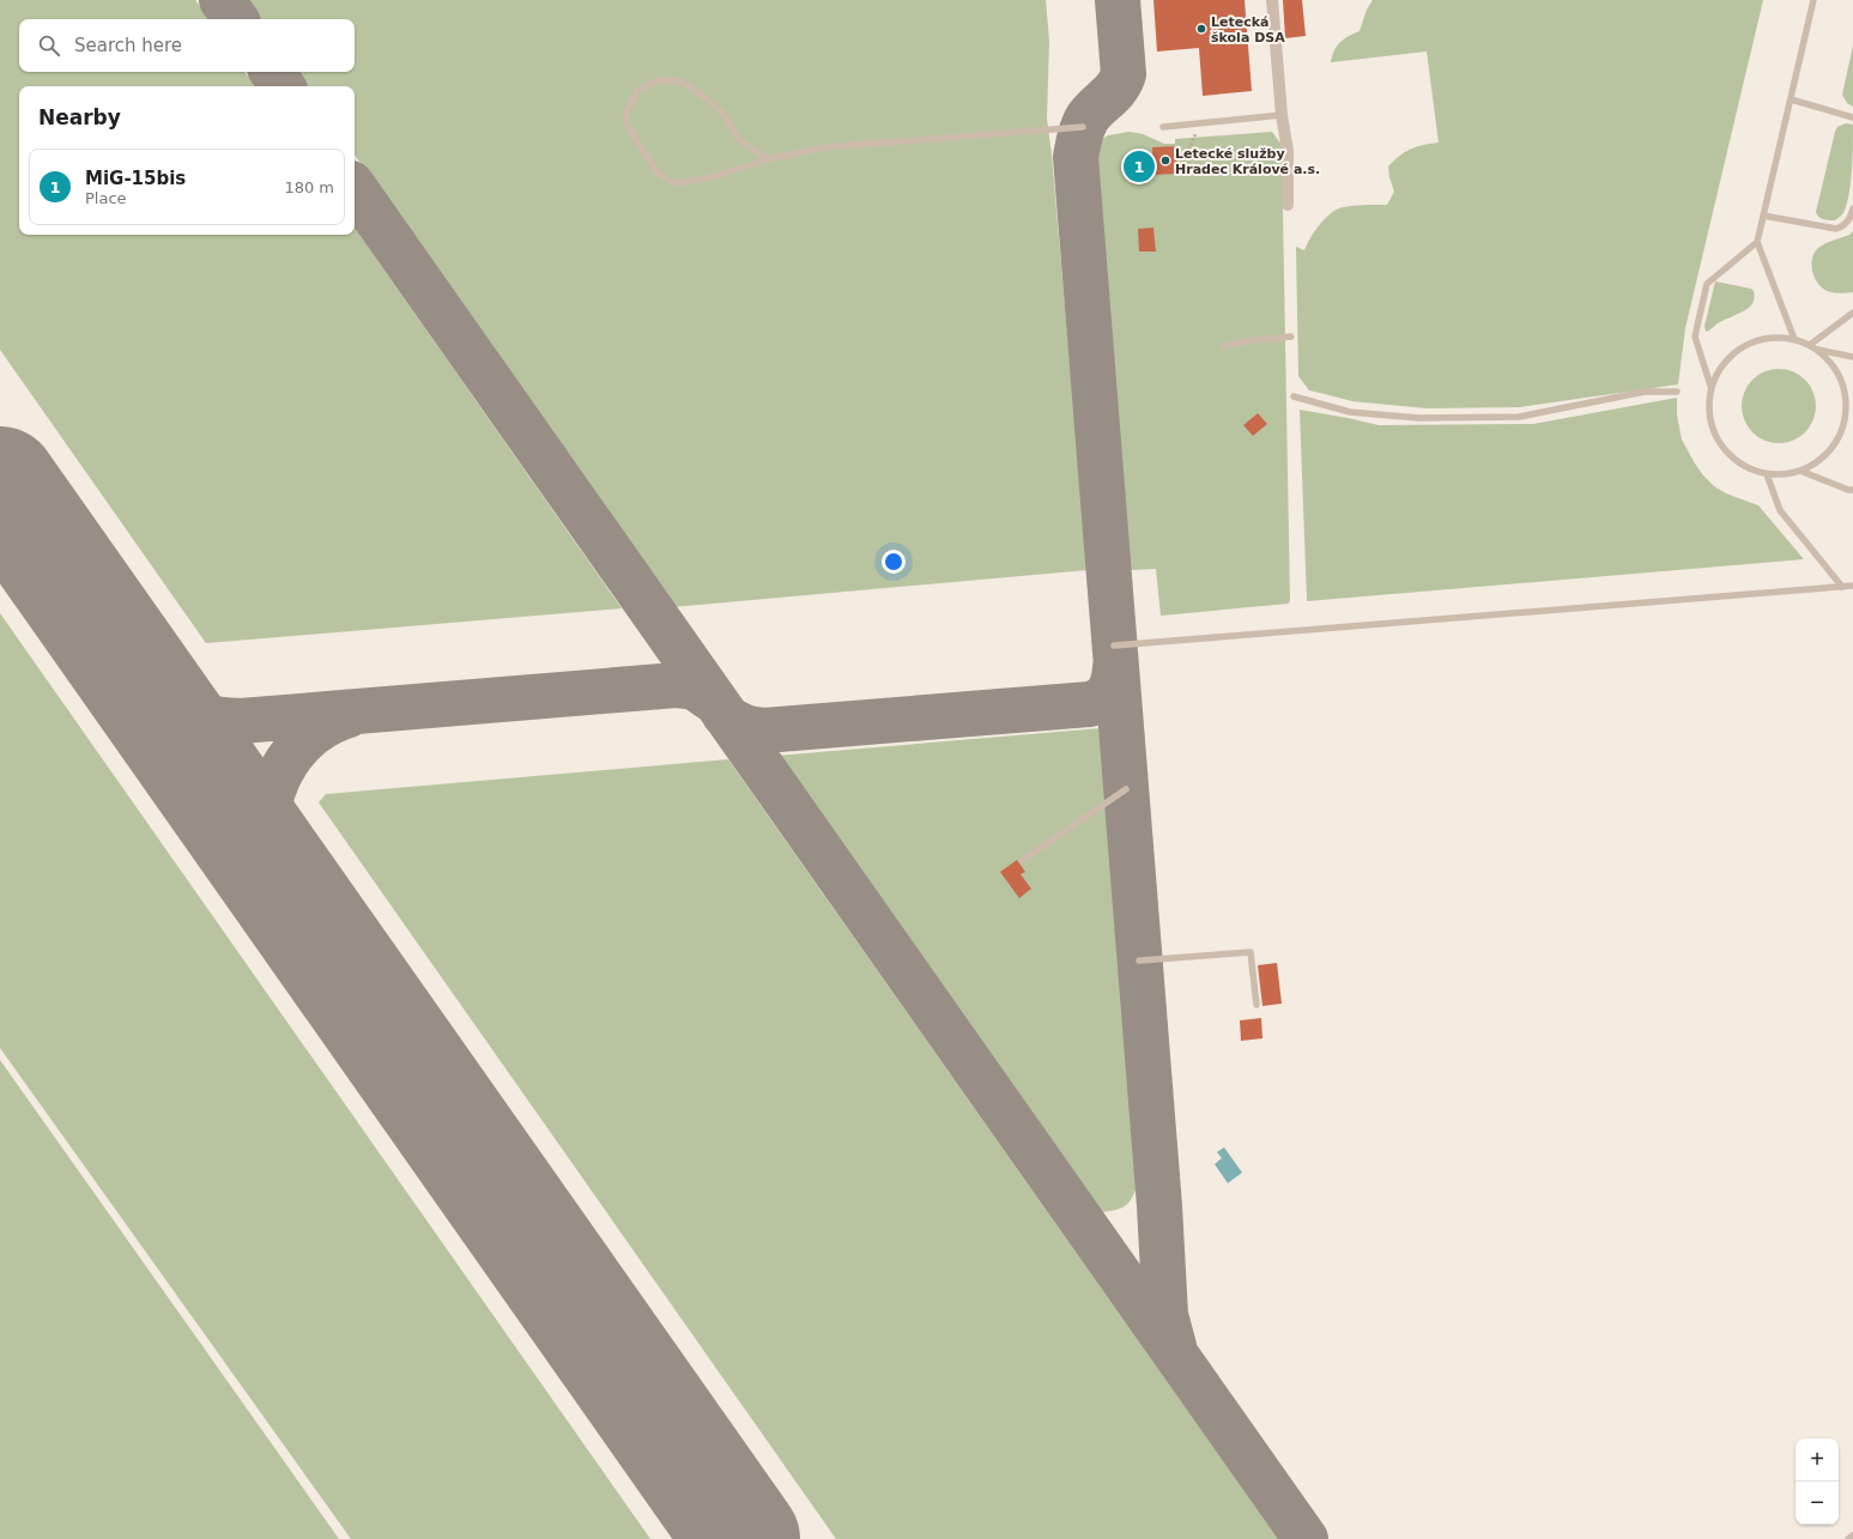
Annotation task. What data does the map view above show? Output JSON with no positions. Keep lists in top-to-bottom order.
{
  "places": ["Letecká škola DSA", "Letecké služby Hradec Králové a.s."],
  "page": {
    "search": "Search here",
    "heading": "Nearby",
    "pins": "1",
    "list": [
      {
        "mark": "1",
        "name": "MiG-15bis",
        "note": "Place",
        "value": "180 m"
      }
    ],
    "map_buttons": ["+", "−"]
  }
}
